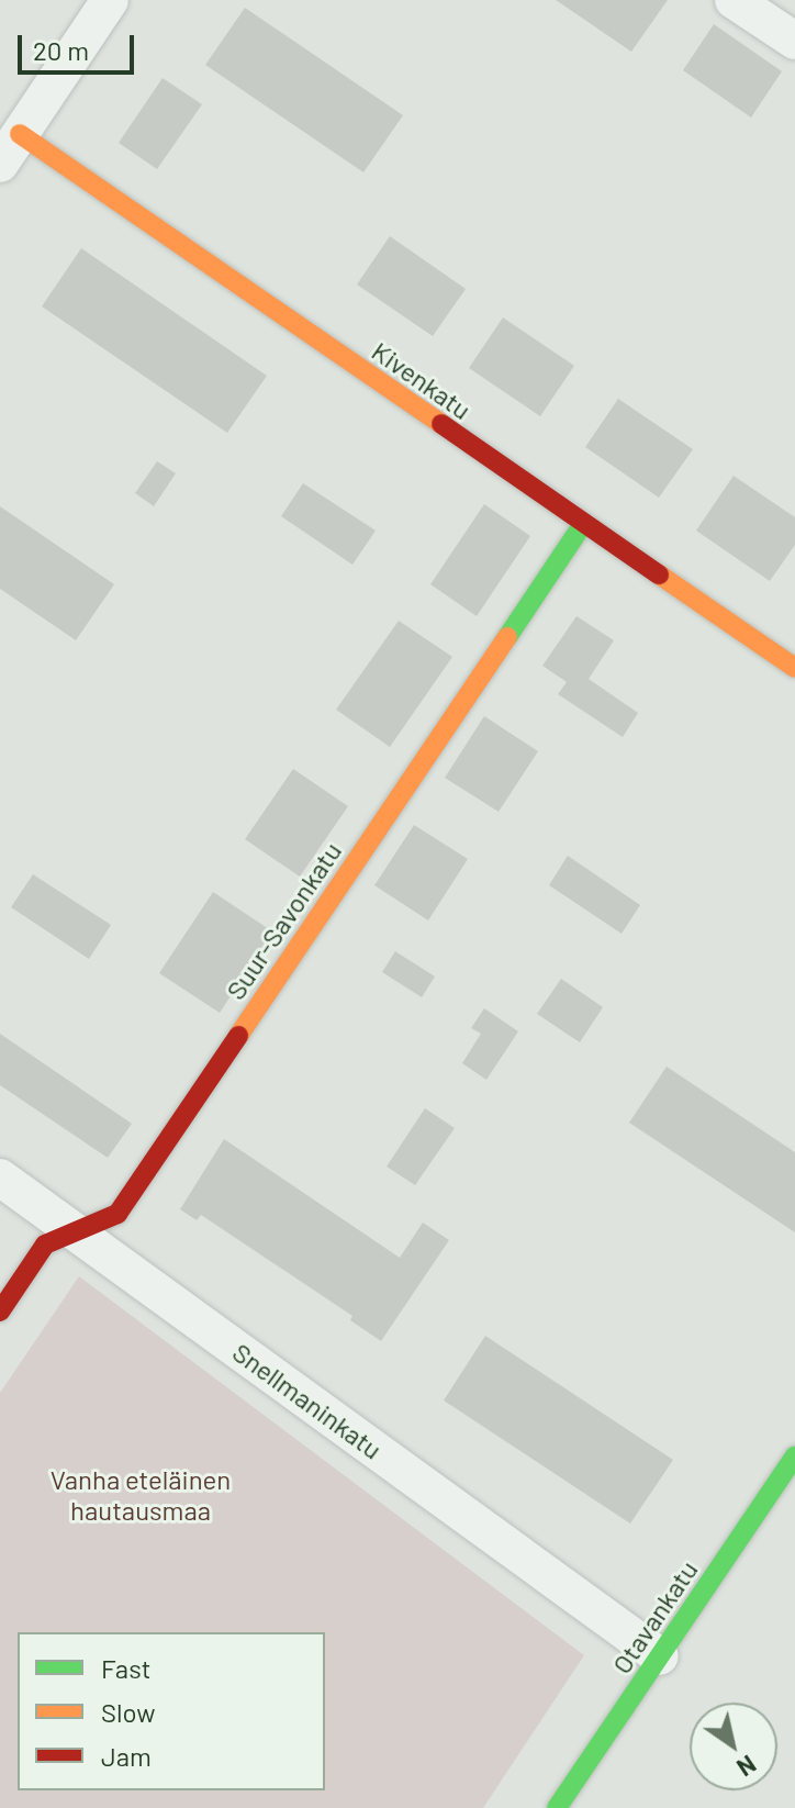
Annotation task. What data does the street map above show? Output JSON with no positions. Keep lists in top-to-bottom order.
{
  "streets": {
    "street": [
      "Kivenkatu",
      "Suur-Savonkatu",
      "Snellmaninkatu",
      "Otavankatu"
    ]
  },
  "crossings": [
    ["Kivenkatu", "Suur-Savonkatu"],
    ["Suur-Savonkatu", "Snellmaninkatu"],
    ["Snellmaninkatu", "Otavankatu"]
  ],
  "parks": ["Vanha eteläinen hautausmaa"],
  "legend": ["Fast", "Slow", "Jam"],
  "scale_bar": "20 m",
  "north": "bottom right"
}
